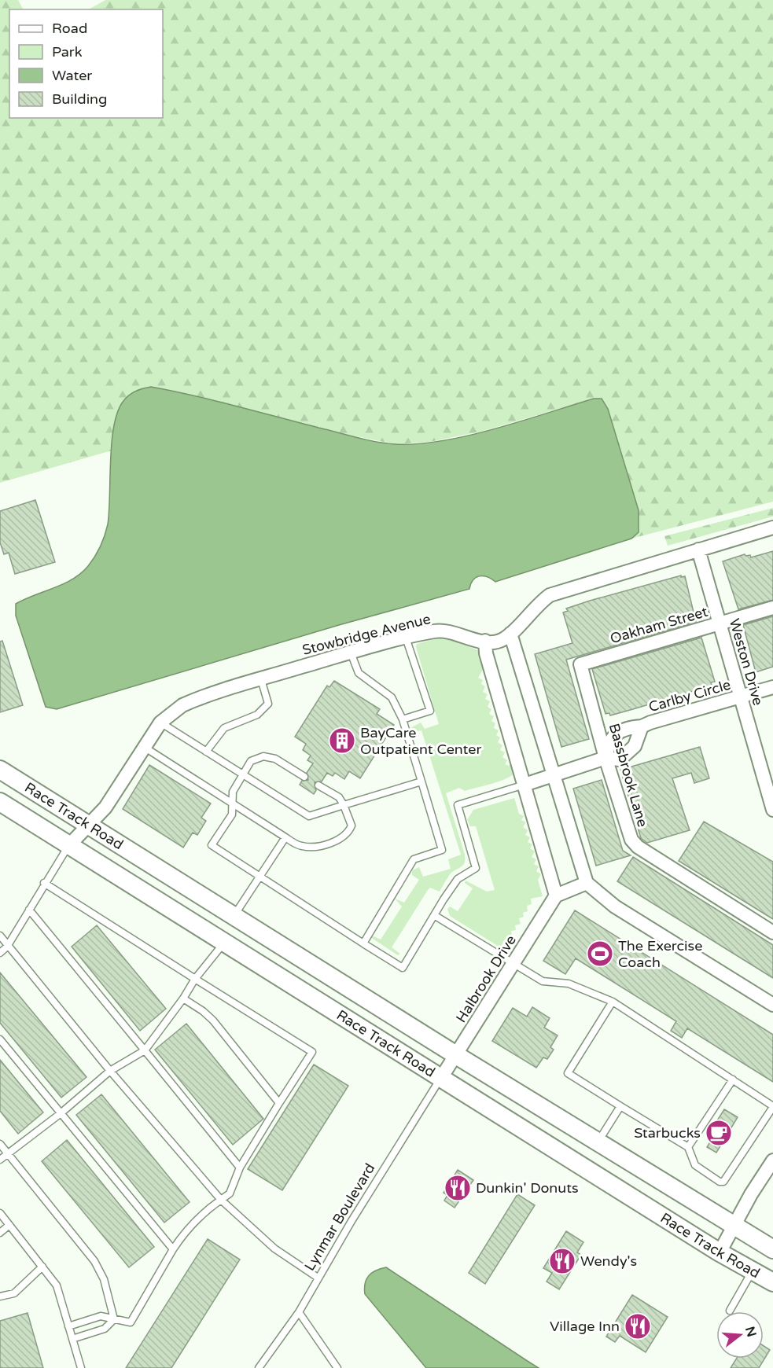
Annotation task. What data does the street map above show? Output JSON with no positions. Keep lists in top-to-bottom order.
{
  "streets": {
    "main road": ["Race Track Road"],
    "street": [
      "Oakham Street",
      "Stowbridge Avenue",
      "Weston Drive",
      "Carlby Circle",
      "Bassbrook Lane",
      "Halbrook Drive"
    ],
    "lane": ["Lynmar Boulevard"]
  },
  "crossings": [
    ["Oakham Street", "Weston Drive"],
    ["Oakham Street", "Bassbrook Lane"],
    ["Stowbridge Avenue", "Weston Drive"],
    ["Stowbridge Avenue", "Race Track Road"],
    ["Weston Drive", "Carlby Circle"],
    ["Carlby Circle", "Bassbrook Lane"],
    ["Race Track Road", "Halbrook Drive"],
    ["Race Track Road", "Lynmar Boulevard"],
    ["Halbrook Drive", "Lynmar Boulevard"]
  ],
  "places": {
    "building": ["BayCare Outpatient Center"],
    "sports": ["The Exercise Coach"],
    "cafe": ["Starbucks"],
    "restaurant": ["Dunkin' Donuts", "Wendy's", "Village Inn"]
  },
  "legend": [
    "Road",
    "Park",
    "Water",
    "Building"
  ],
  "north": "right"
}
